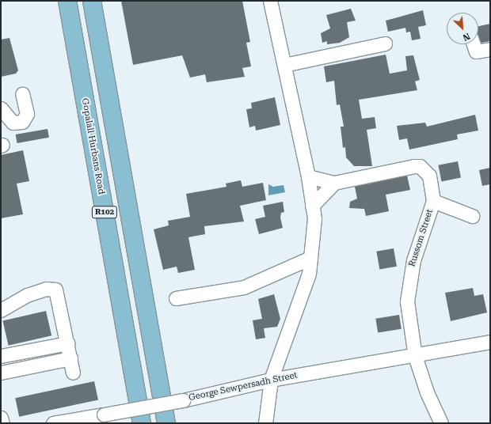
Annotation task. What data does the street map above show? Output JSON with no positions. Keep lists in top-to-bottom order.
{
  "streets": {
    "main road": ["Gopalall Hurbans Road", "R102"],
    "street": ["Russom Street", "George Sewpersadh Street"]
  },
  "crossings": [
    ["Russom Street", "George Sewpersadh Street"]
  ],
  "north": "bottom right"
}
